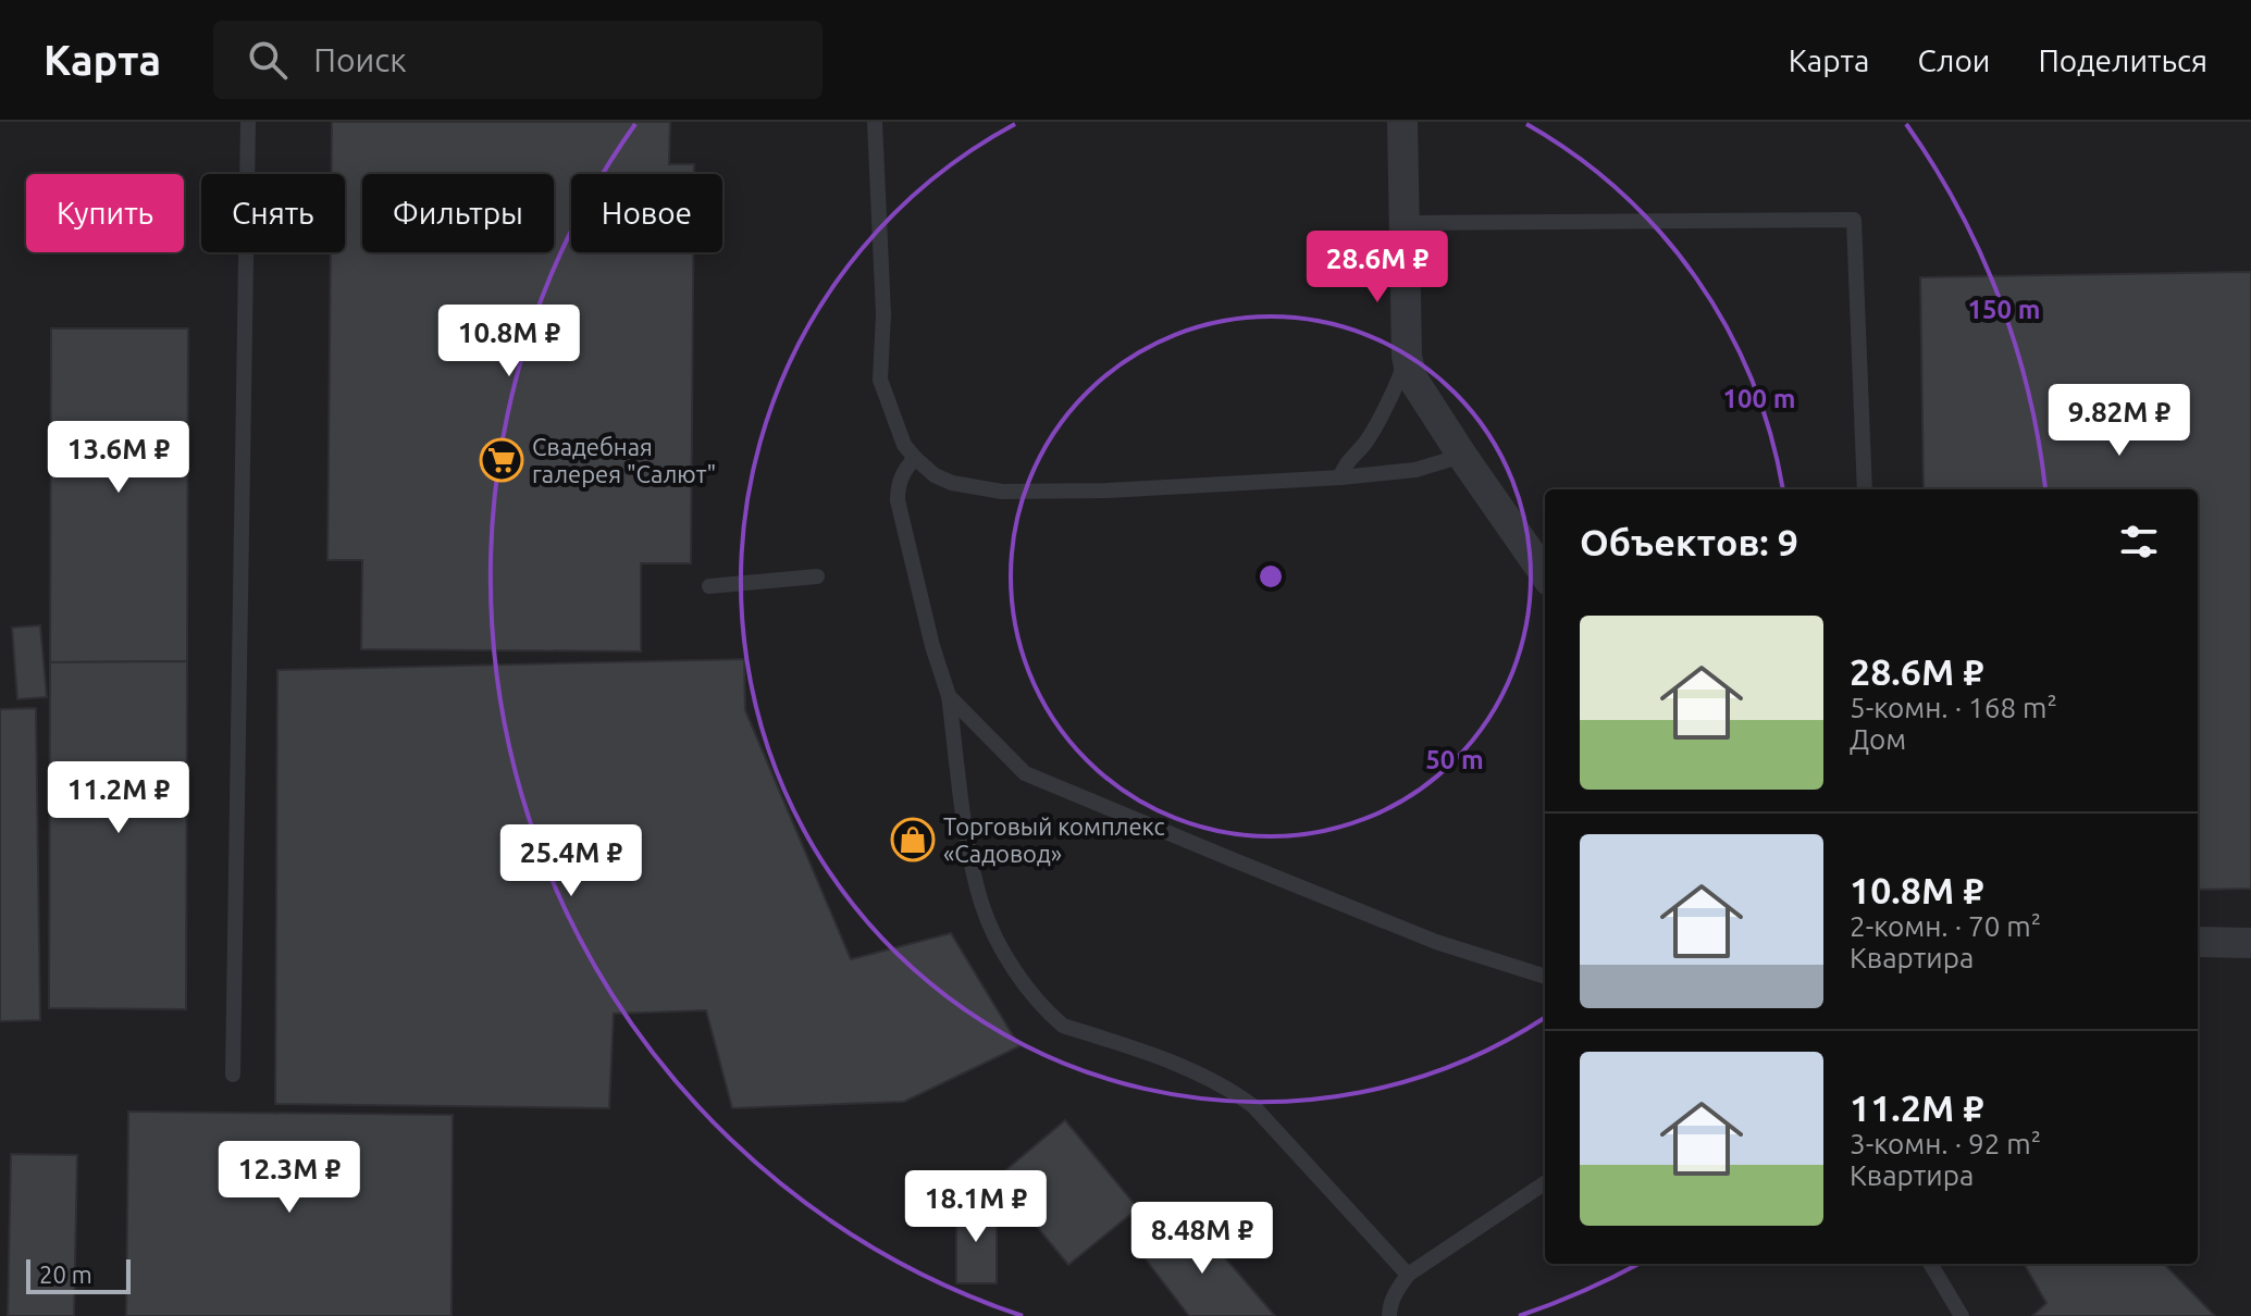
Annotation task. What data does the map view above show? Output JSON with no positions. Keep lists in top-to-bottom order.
{
  "places": {
    "supermarket": ["Свадебная галерея \"Салют\""],
    "shop": ["Торговый комплекс «Садовод»"]
  },
  "scale_bar": "20 m",
  "page": {
    "header": "Карта",
    "search": "Поиск",
    "nav": ["Карта", "Слои", "Поделиться"],
    "chip": [
      "Купить",
      "Снять",
      "Фильтры",
      "Новое"
    ],
    "price": [
      "28.6M ₽",
      "10.8M ₽",
      "9.82M ₽",
      "13.6M ₽",
      "11.2M ₽",
      "25.4M ₽",
      "12.3M ₽",
      "18.1M ₽",
      "8.48M ₽"
    ],
    "heading": "Объектов: 9",
    "list": [
      {
        "name": "28.6M ₽",
        "note": "5-комн. · 168 m² · Дом"
      },
      {
        "name": "10.8M ₽",
        "note": "2-комн. · 70 m² · Квартира"
      },
      {
        "name": "11.2M ₽",
        "note": "3-комн. · 92 m² · Квартира"
      }
    ],
    "scale": "20 m"
  },
  "rings": ["150 m", "100 m", "50 m"]
}
